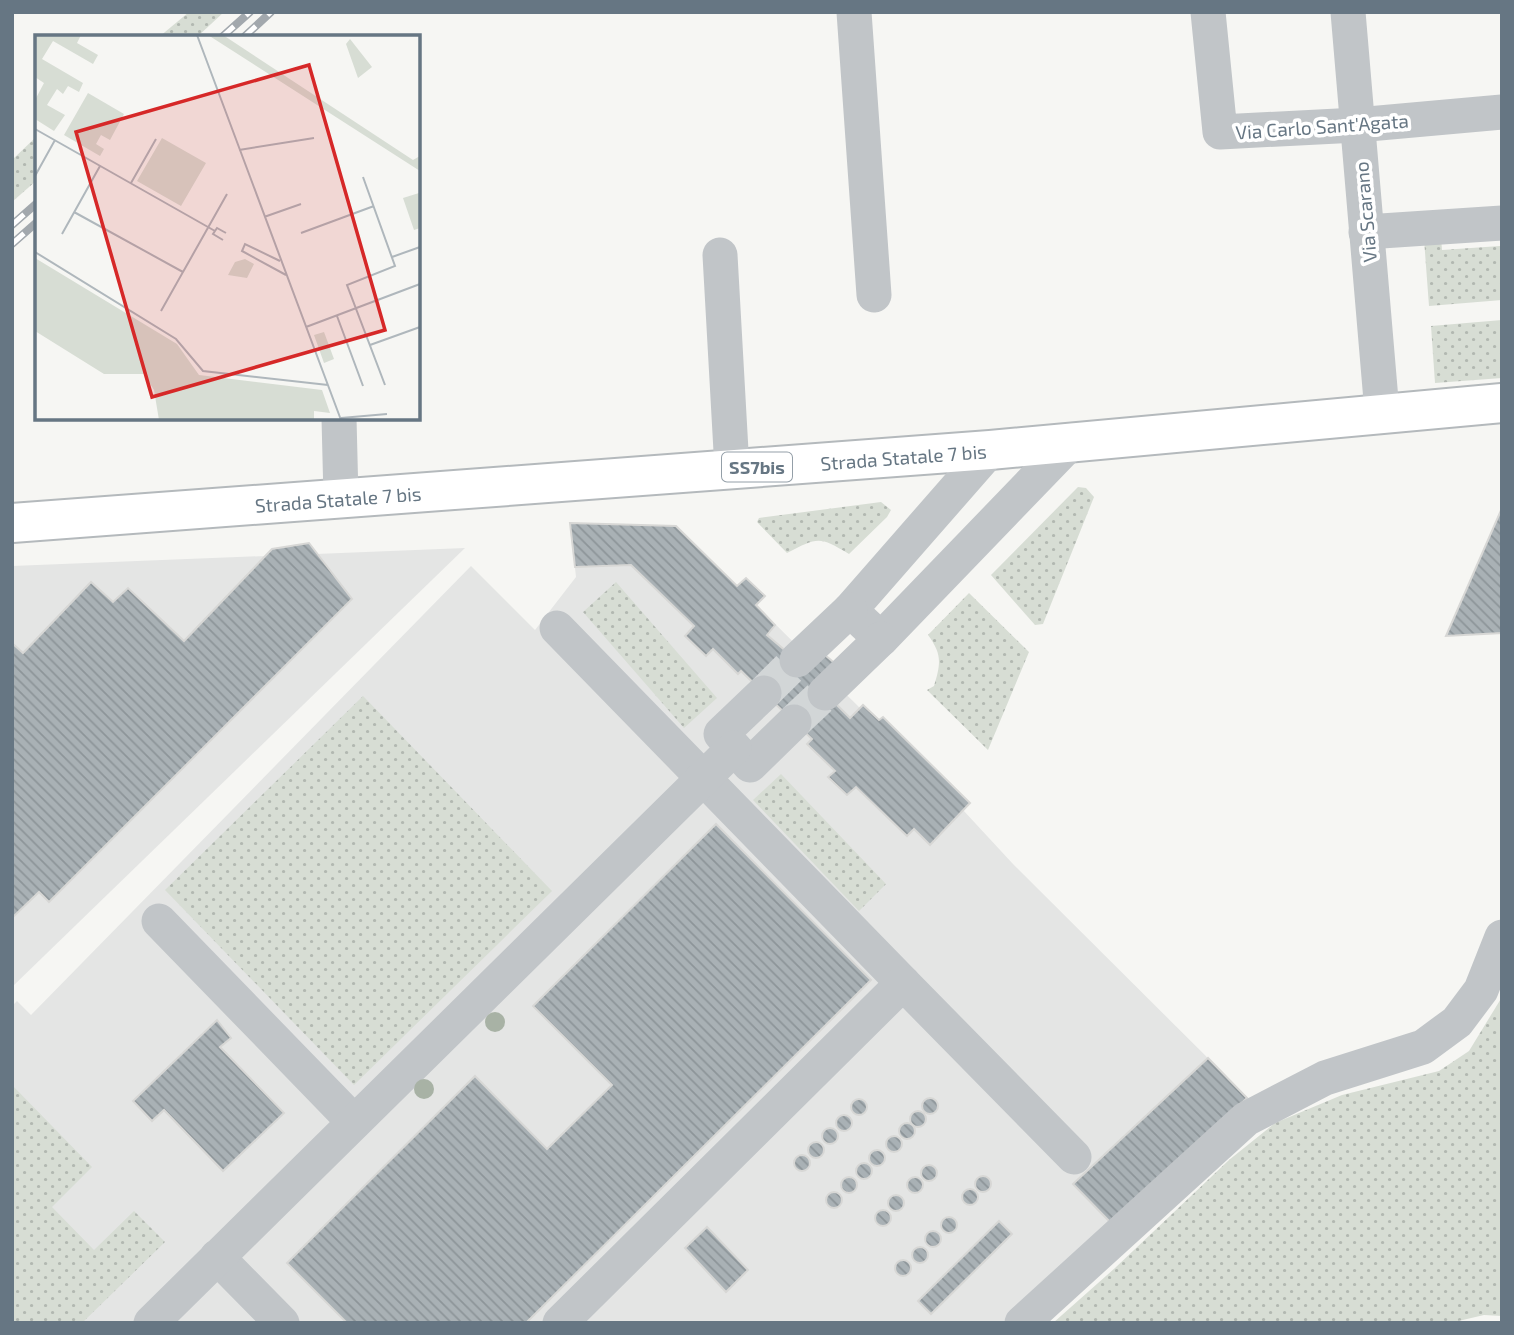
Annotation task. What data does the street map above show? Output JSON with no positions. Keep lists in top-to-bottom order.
{
  "streets": {
    "main road": ["Strada Statale 7 bis", "SS7bis"],
    "street": ["Via Carlo Sant'Agata", "Via Scarano"]
  },
  "crossings": [
    ["Via Carlo Sant'Agata", "Via Scarano"],
    ["Via Scarano", "Strada Statale 7 bis"]
  ]
}
